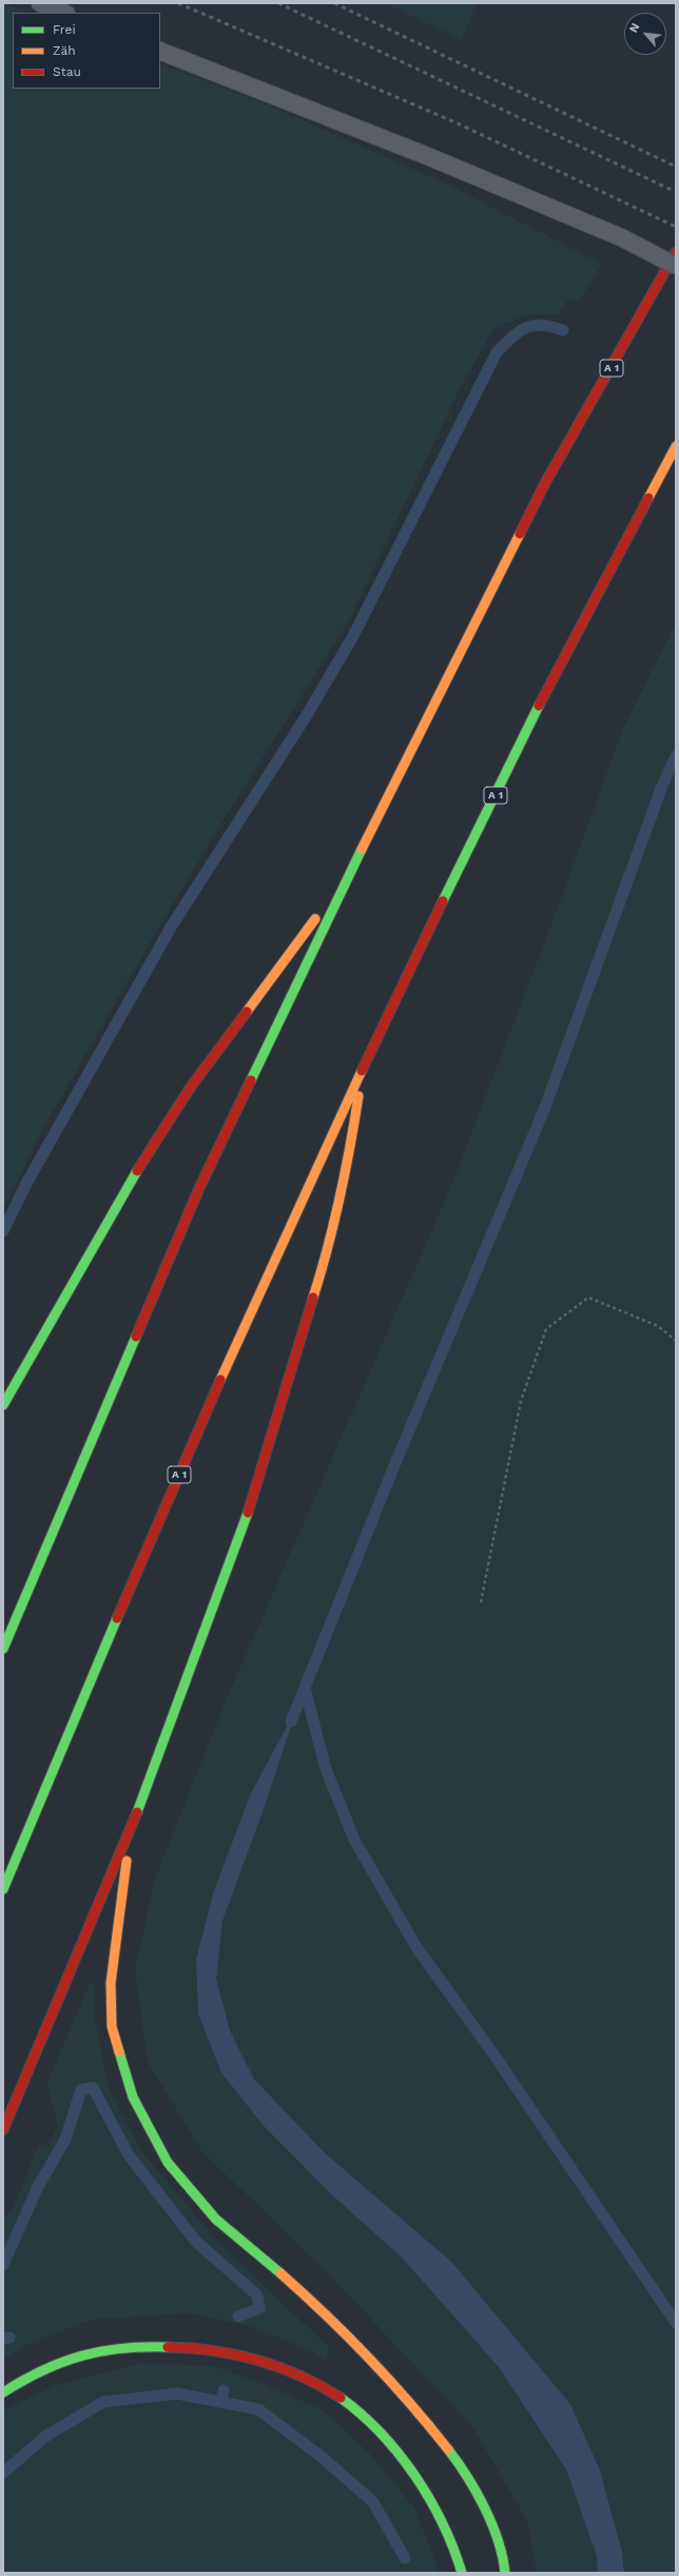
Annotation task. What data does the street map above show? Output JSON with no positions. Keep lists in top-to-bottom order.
{
  "streets": {
    "highway": ["A 1"]
  },
  "legend": ["Frei", "Zäh", "Stau"],
  "north": "top left"
}
